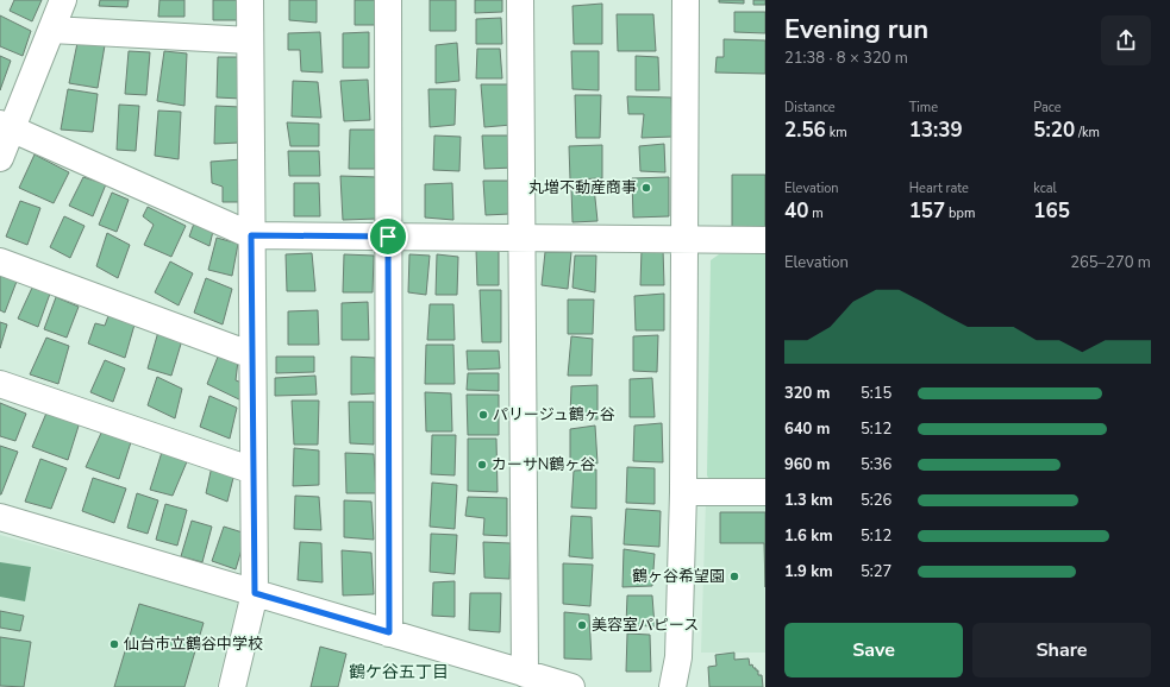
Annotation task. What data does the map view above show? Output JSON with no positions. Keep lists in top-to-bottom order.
{
  "districts": ["鶴ケ谷五丁目"],
  "places": [
    "丸増不動産商事",
    "パリージュ鶴ヶ谷",
    "カーサN鶴ヶ谷",
    "鶴ヶ谷希望園",
    "美容室パピース",
    "仙台市立鶴谷中学校"
  ],
  "page": {
    "heading": ["Evening run", "21:38 · 8 × 320 m"],
    "stats": [
      ["Distance", "2.56 km"],
      ["Time", "13:39"],
      ["Pace", "5:20 /km"],
      ["Elevation", "40 m"],
      ["Heart rate", "157 bpm"],
      ["kcal", "165"]
    ],
    "chart": ["Elevation", "265–270 m"],
    "list": [
      {
        "name": "320 m",
        "note": "5:15"
      },
      {
        "name": "640 m",
        "note": "5:12"
      },
      {
        "name": "960 m",
        "note": "5:36"
      },
      {
        "name": "1.3 km",
        "note": "5:26"
      },
      {
        "name": "1.6 km",
        "note": "5:12"
      },
      {
        "name": "1.9 km",
        "note": "5:27"
      }
    ],
    "buttons": ["Save", "Share"]
  }
}
